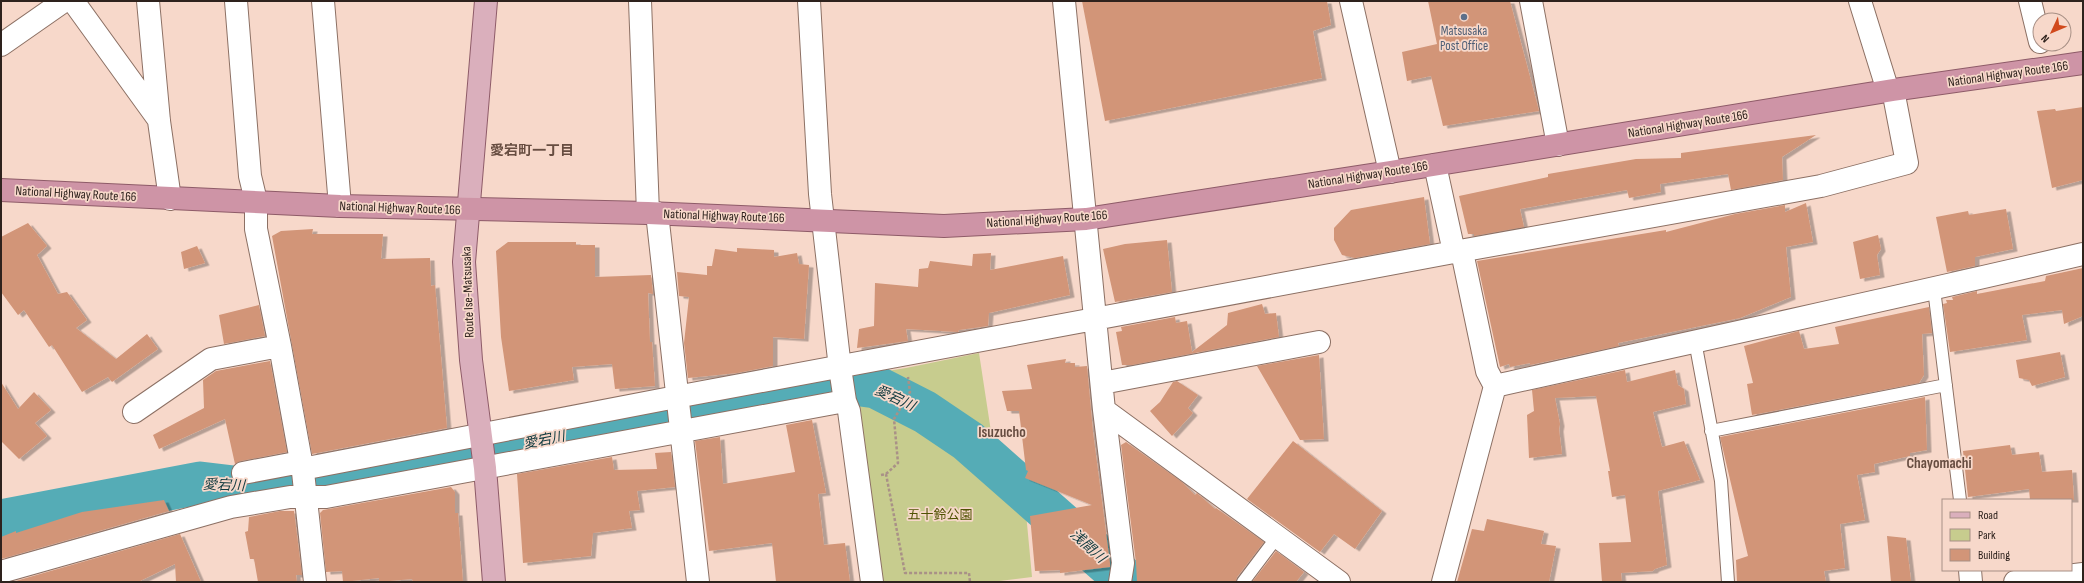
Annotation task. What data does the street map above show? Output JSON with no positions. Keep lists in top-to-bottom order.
{
  "streets": {
    "highway": ["National Highway Route 166"],
    "main road": ["Route Ise-Matsusaka"]
  },
  "crossings": [
    ["National Highway Route 166", "Route Ise-Matsusaka"]
  ],
  "districts": ["愛宕町一丁目", "Isuzucho", "Chayomachi"],
  "water": ["愛宕川", "浅間川"],
  "parks": ["五十鈴公園"],
  "places": ["Matsusaka Post Office"],
  "legend": ["Road", "Park", "Building"],
  "north": "bottom left"
}
